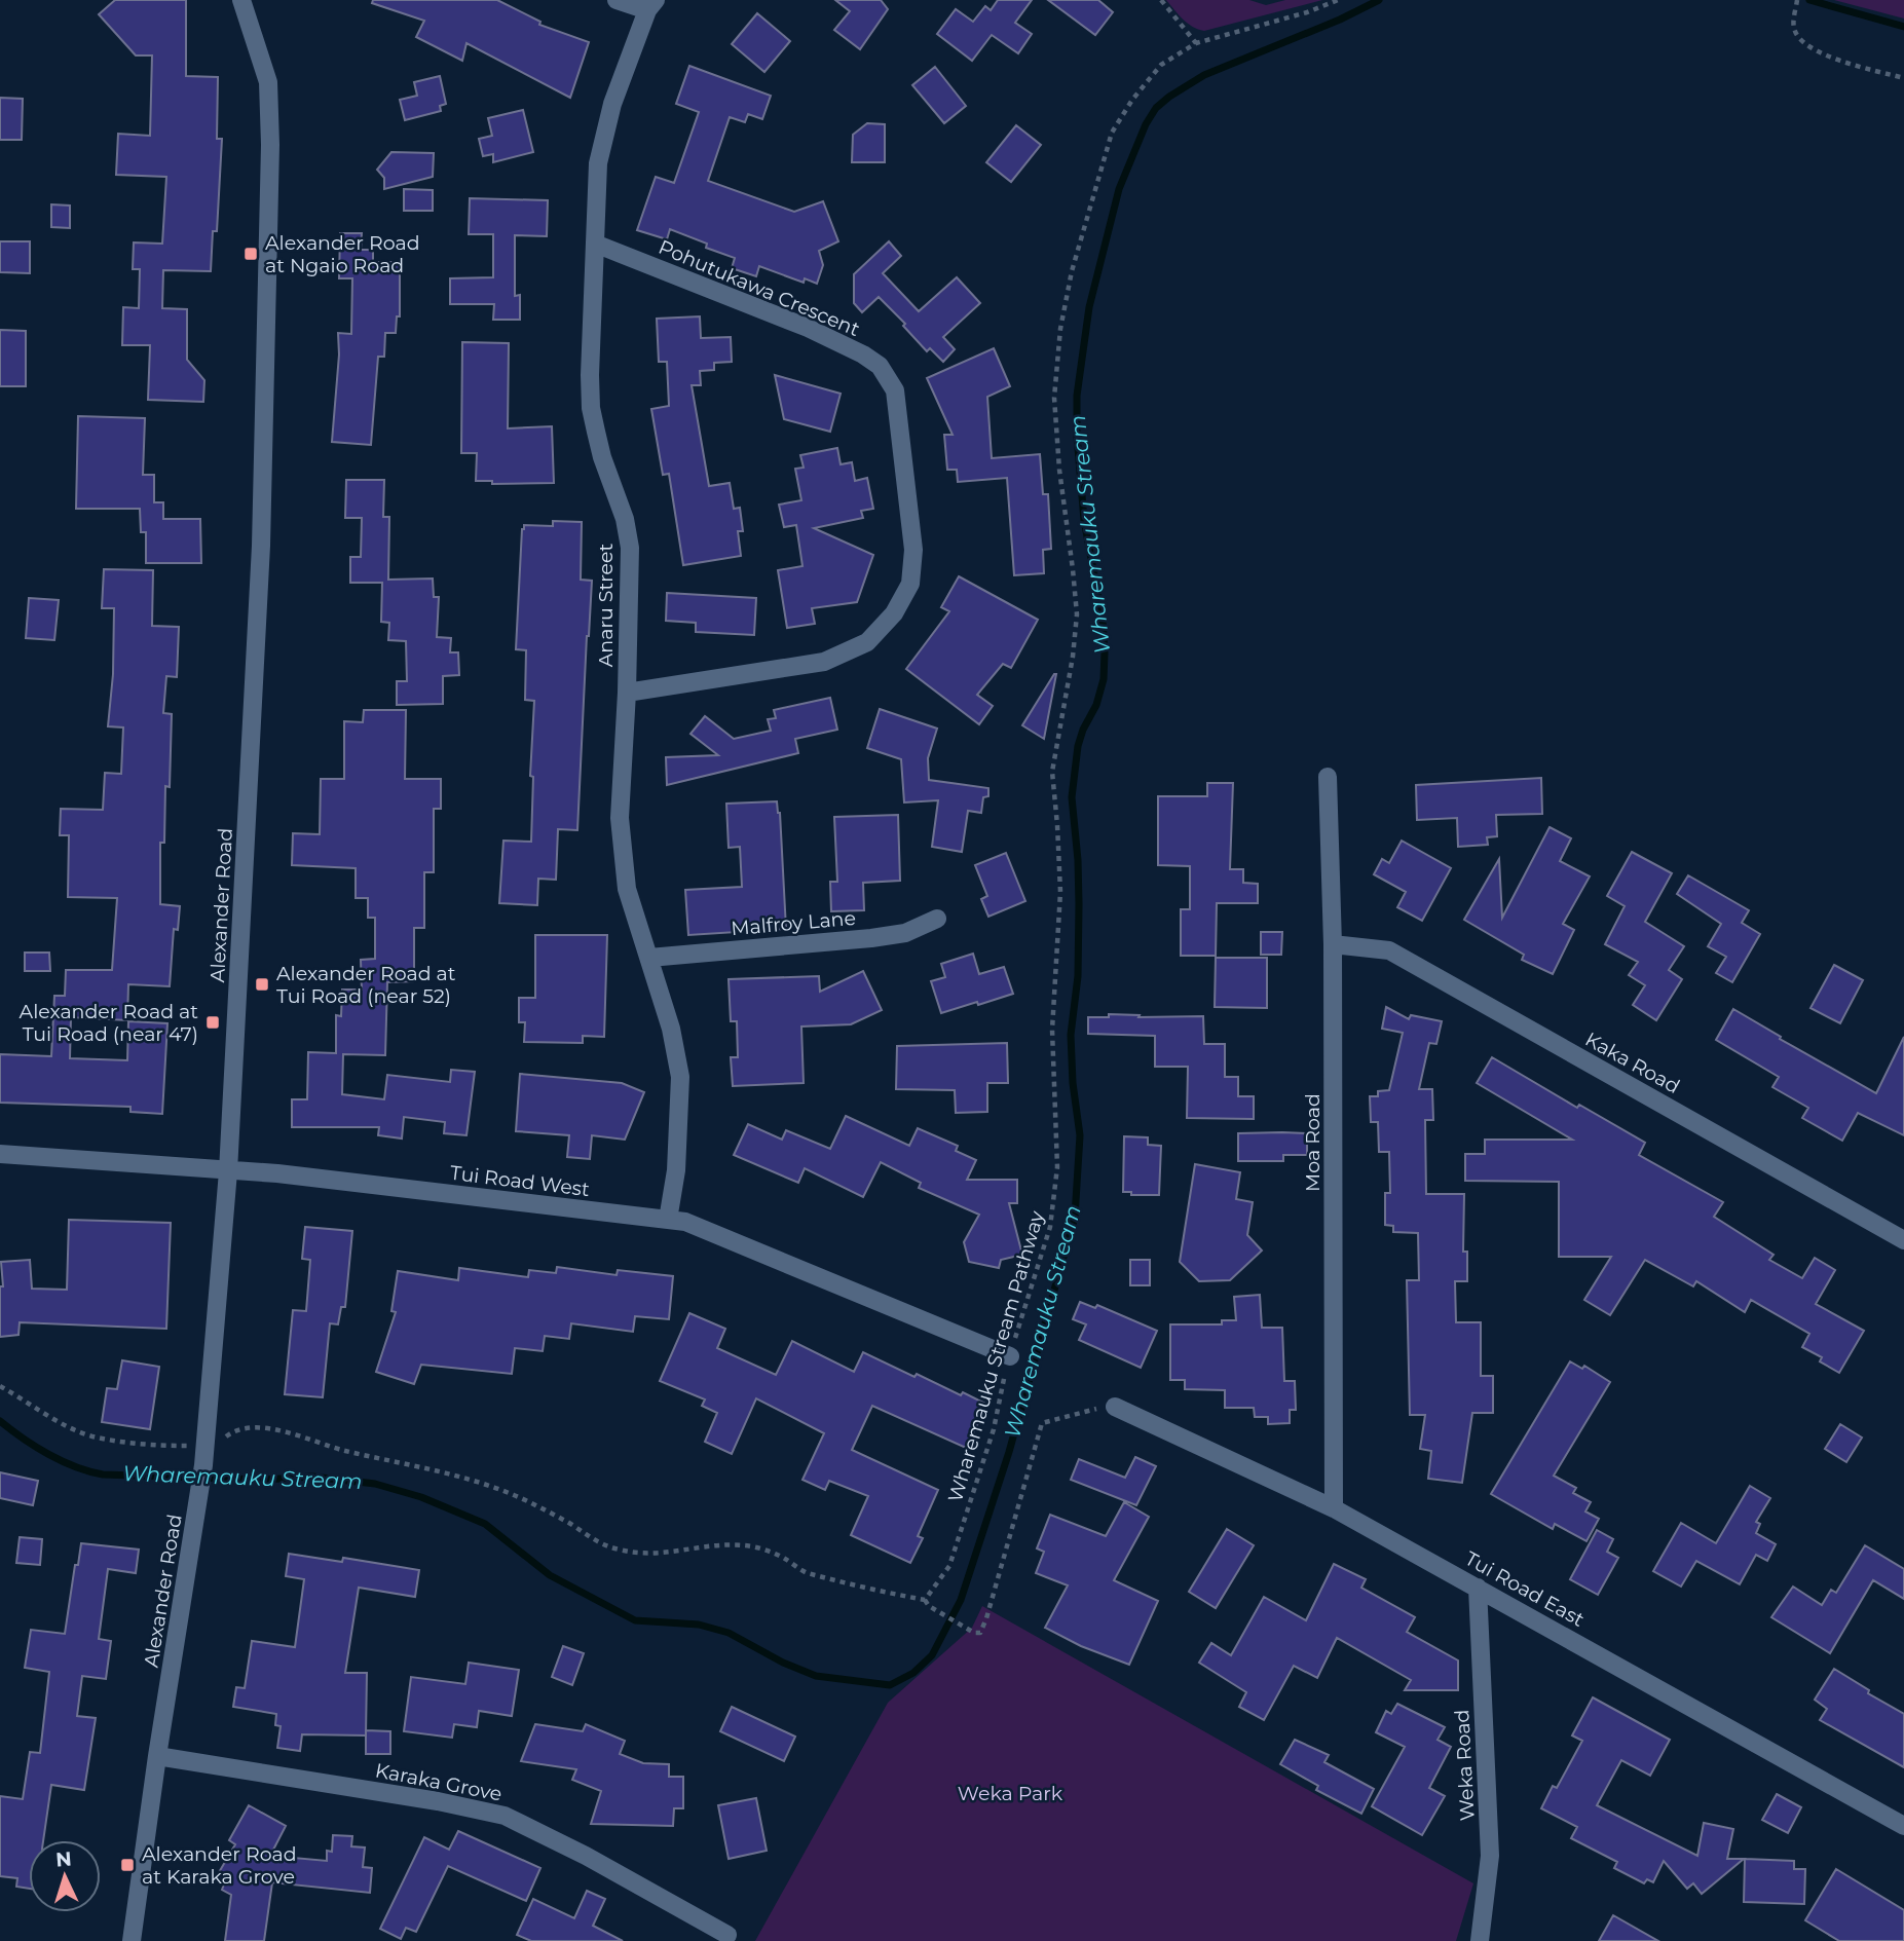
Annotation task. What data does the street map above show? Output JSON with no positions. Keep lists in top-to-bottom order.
{
  "streets": {
    "street": [
      "Pohutukawa Crescent",
      "Anaru Street",
      "Alexander Road",
      "Malfroy Lane",
      "Kaka Road",
      "Moa Road",
      "Tui Road West",
      "Tui Road East",
      "Weka Road",
      "Karaka Grove"
    ],
    "path": ["Wharemauku Stream Pathway"]
  },
  "crossings": [
    ["Pohutukawa Crescent", "Anaru Street"],
    ["Anaru Street", "Malfroy Lane"],
    ["Anaru Street", "Tui Road West"],
    ["Alexander Road", "Tui Road West"],
    ["Alexander Road", "Karaka Grove"],
    ["Kaka Road", "Moa Road"],
    ["Moa Road", "Tui Road East"],
    ["Tui Road West", "Wharemauku Stream Pathway"],
    ["Tui Road East", "Weka Road"]
  ],
  "water": ["Wharemauku Stream"],
  "parks": ["Weka Park"],
  "places": {
    "transit": [
      "Alexander Road at Ngaio Road",
      "Alexander Road at Tui Road (near 52)",
      "Alexander Road at Tui Road (near 47)",
      "Alexander Road at Karaka Grove"
    ]
  },
  "north": "top"
}
